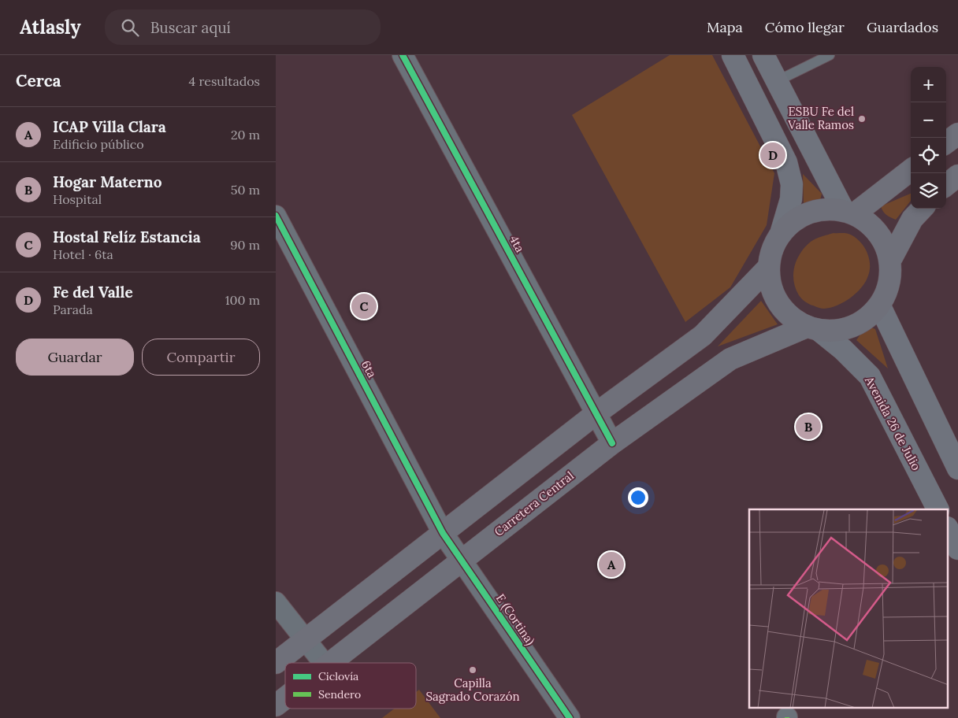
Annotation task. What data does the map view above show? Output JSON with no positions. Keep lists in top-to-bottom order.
{
  "streets": {
    "main road": ["Avenida 26 de Julio", "Carretera Central"],
    "street": ["4ta", "6ta", "E (Cortina)"]
  },
  "crossings": [
    ["4ta", "Carretera Central"],
    ["6ta", "E (Cortina)"],
    ["Avenida 26 de Julio", "Carretera Central"],
    ["Carretera Central", "E (Cortina)"]
  ],
  "places": ["ESBU Fe del Valle Ramos", "Capilla Sagrado Corazón"],
  "legend": ["Ciclovía", "Sendero"],
  "page": {
    "header": "Atlasly",
    "search": "Buscar aquí",
    "nav": ["Mapa", "Cómo llegar", "Guardados"],
    "heading": ["Cerca", "4 resultados"],
    "map_buttons": ["+", "−"],
    "list": [
      {
        "mark": "A",
        "name": "ICAP Villa Clara",
        "note": "Edificio público",
        "value": "20 m"
      },
      {
        "mark": "B",
        "name": "Hogar Materno",
        "note": "Hospital",
        "value": "50 m"
      },
      {
        "mark": "C",
        "name": "Hostal Felíz Estancia",
        "note": "Hotel · 6ta",
        "value": "90 m"
      },
      {
        "mark": "D",
        "name": "Fe del Valle",
        "note": "Parada",
        "value": "100 m"
      }
    ],
    "pins": [
      "D",
      "C",
      "B",
      "A"
    ],
    "buttons": ["Guardar", "Compartir"]
  }
}
